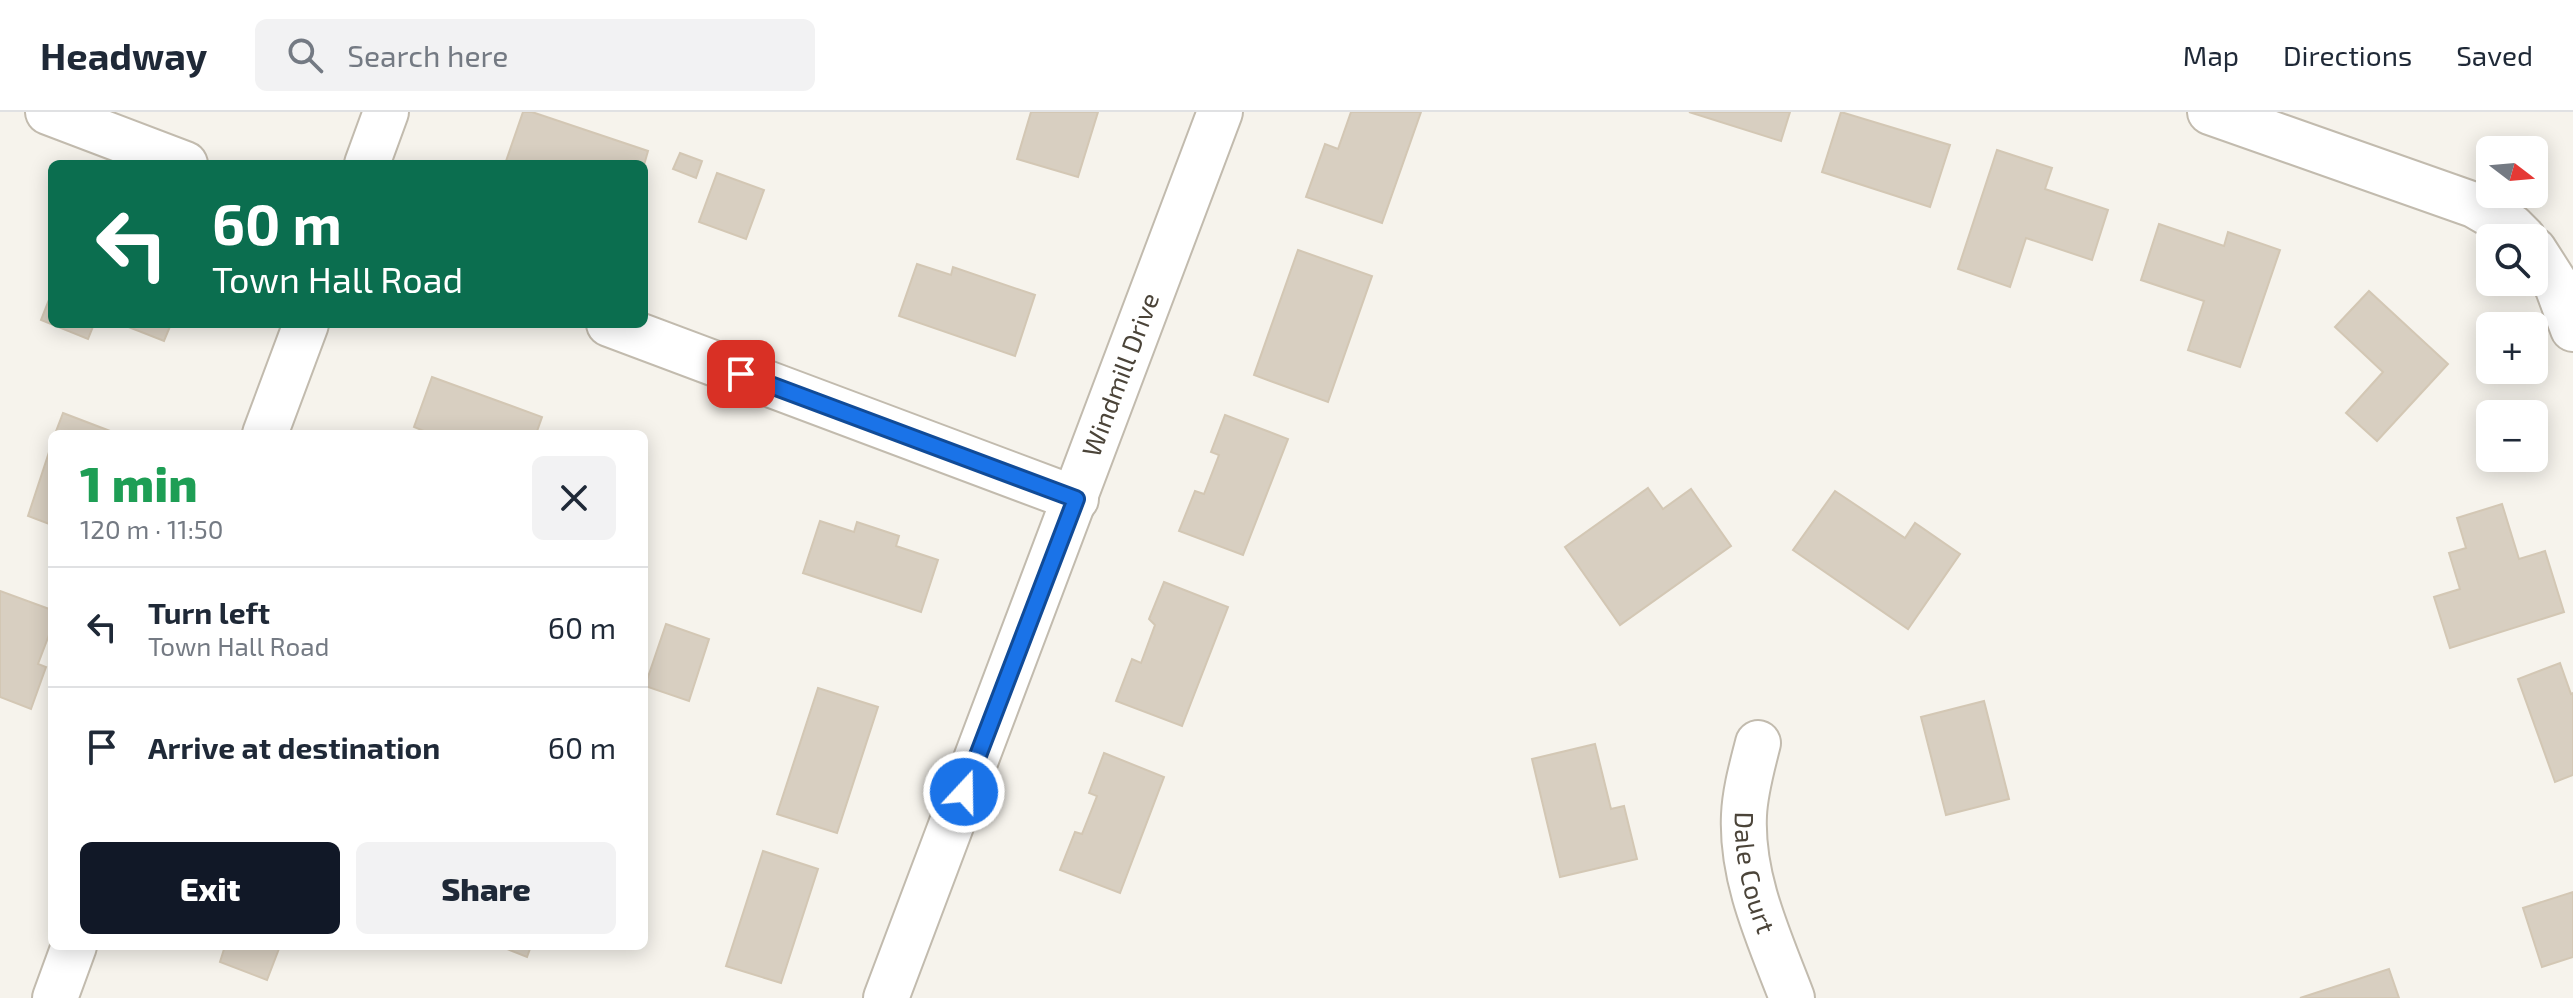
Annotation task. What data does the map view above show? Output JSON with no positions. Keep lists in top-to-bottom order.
{
  "streets": {
    "street": ["Windmill Drive", "Dale Court"]
  },
  "north": "right",
  "page": {
    "header": "Headway",
    "search": "Search here",
    "nav": ["Map", "Directions", "Saved"],
    "map_buttons": ["+", "−"],
    "turn": ["60 m", "Town Hall Road"],
    "heading": ["1 min", "120 m · 11:50"],
    "list": [
      {
        "name": "Turn left",
        "note": "Town Hall Road",
        "value": "60 m"
      },
      {
        "name": "Arrive at destination",
        "value": "60 m"
      }
    ],
    "buttons": ["Exit", "Share"]
  }
}
